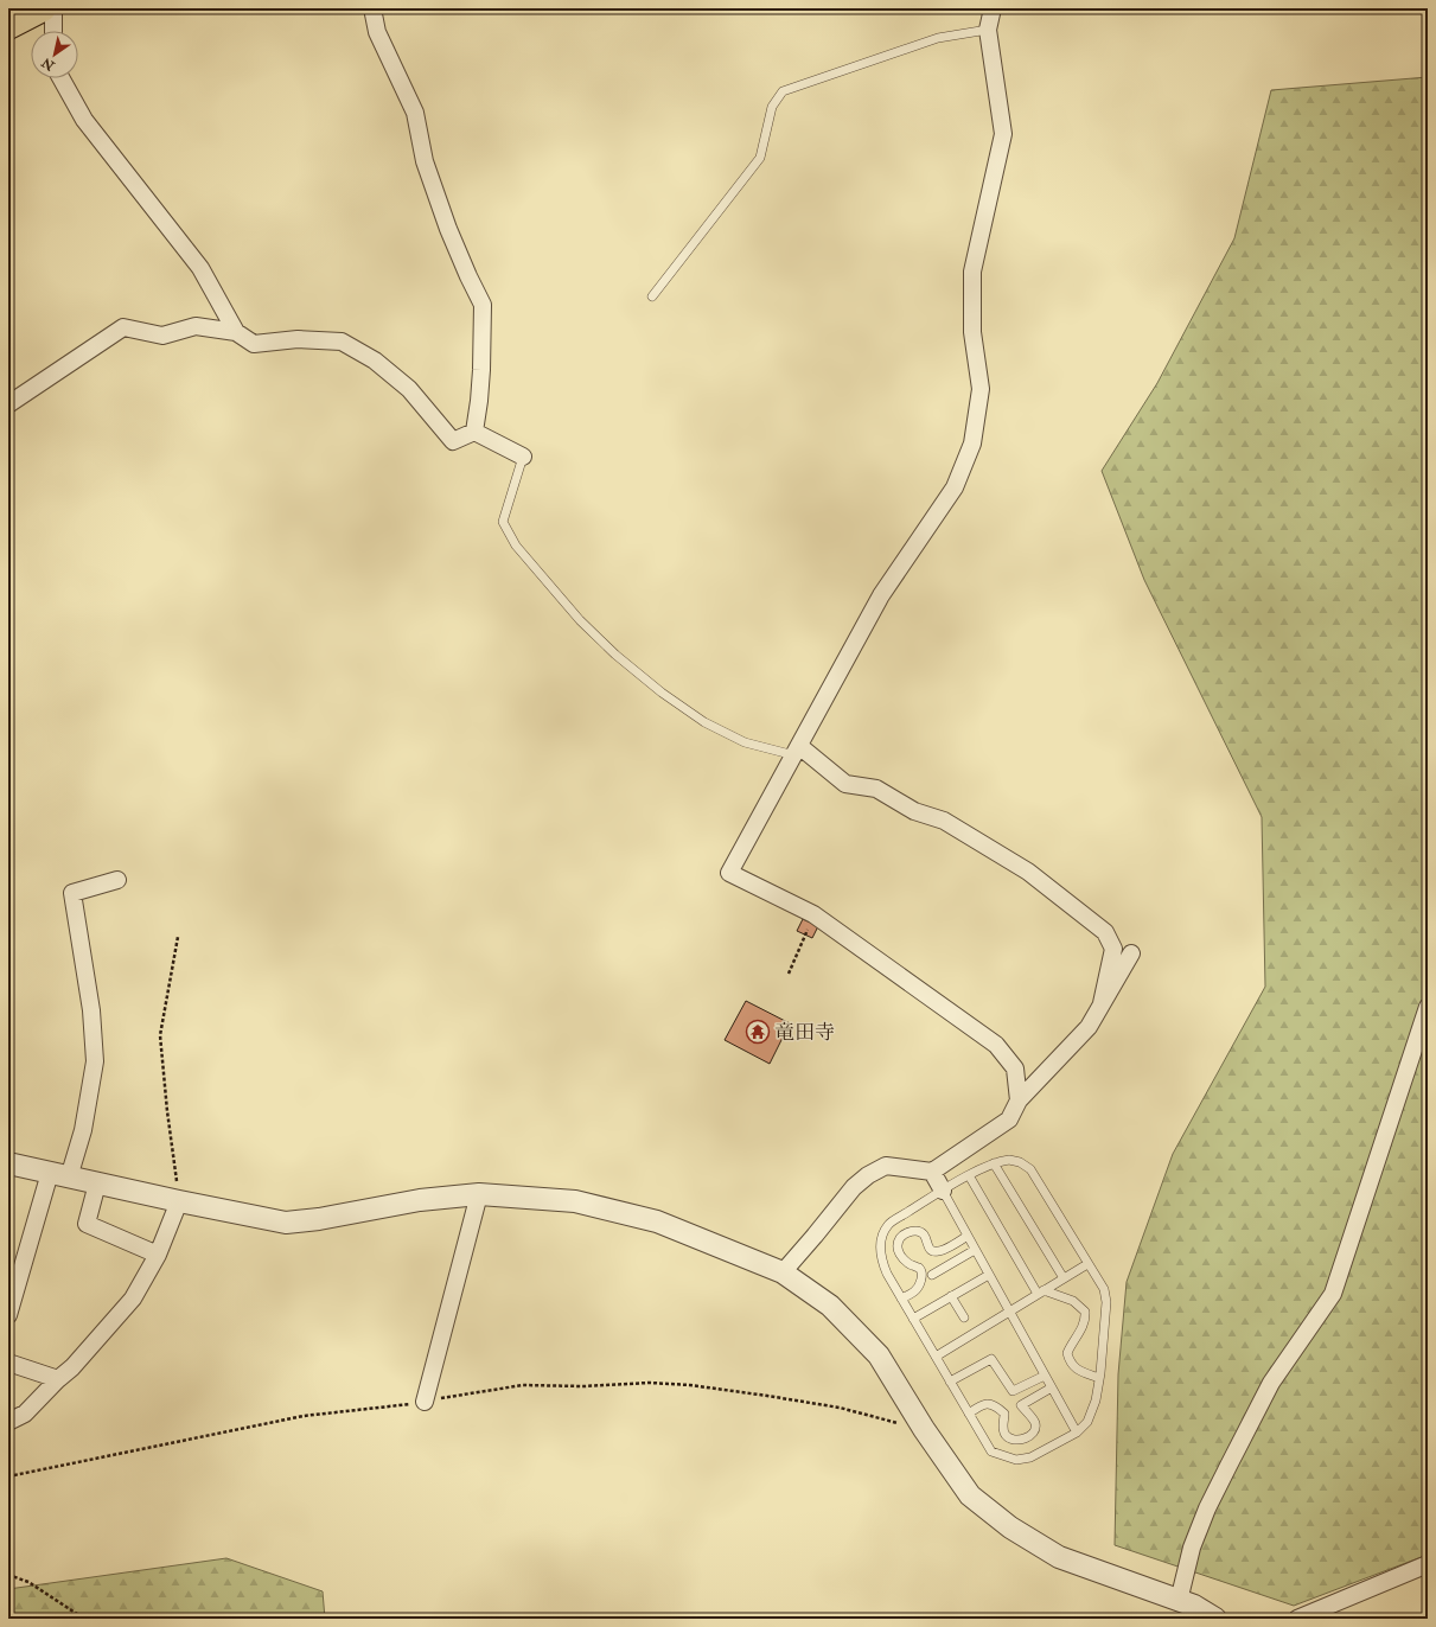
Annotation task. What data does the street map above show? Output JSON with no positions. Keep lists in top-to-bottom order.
{
  "places": {
    "temple": ["竜田寺"]
  },
  "north": "bottom left"
}
